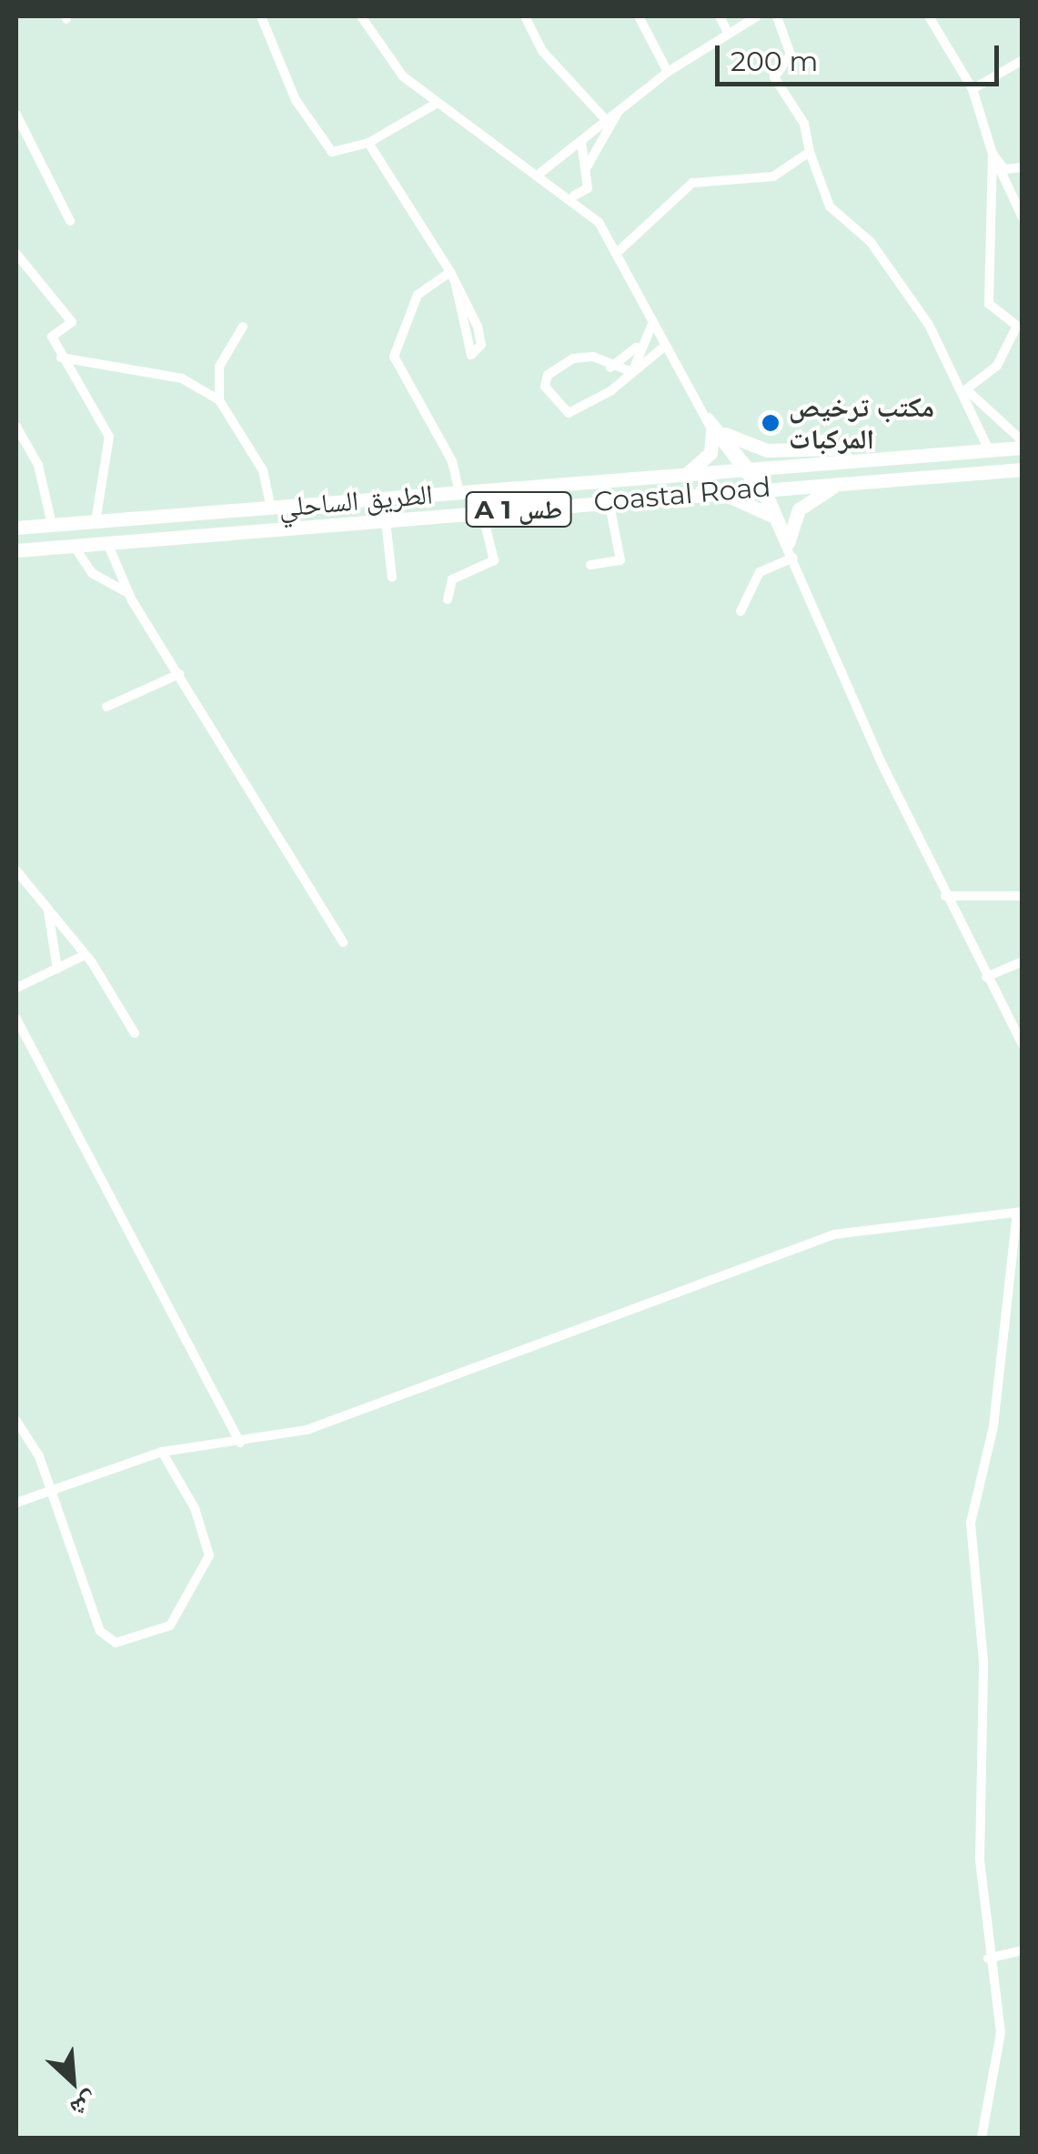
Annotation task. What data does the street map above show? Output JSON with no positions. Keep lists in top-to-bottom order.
{
  "streets": {
    "highway": ["Coastal Road", "الطريق الساحلي", "A 1 طس"]
  },
  "places": ["مكتب ترخيص المركبات"],
  "scale_bar": "200 m",
  "north": "bottom right"
}
